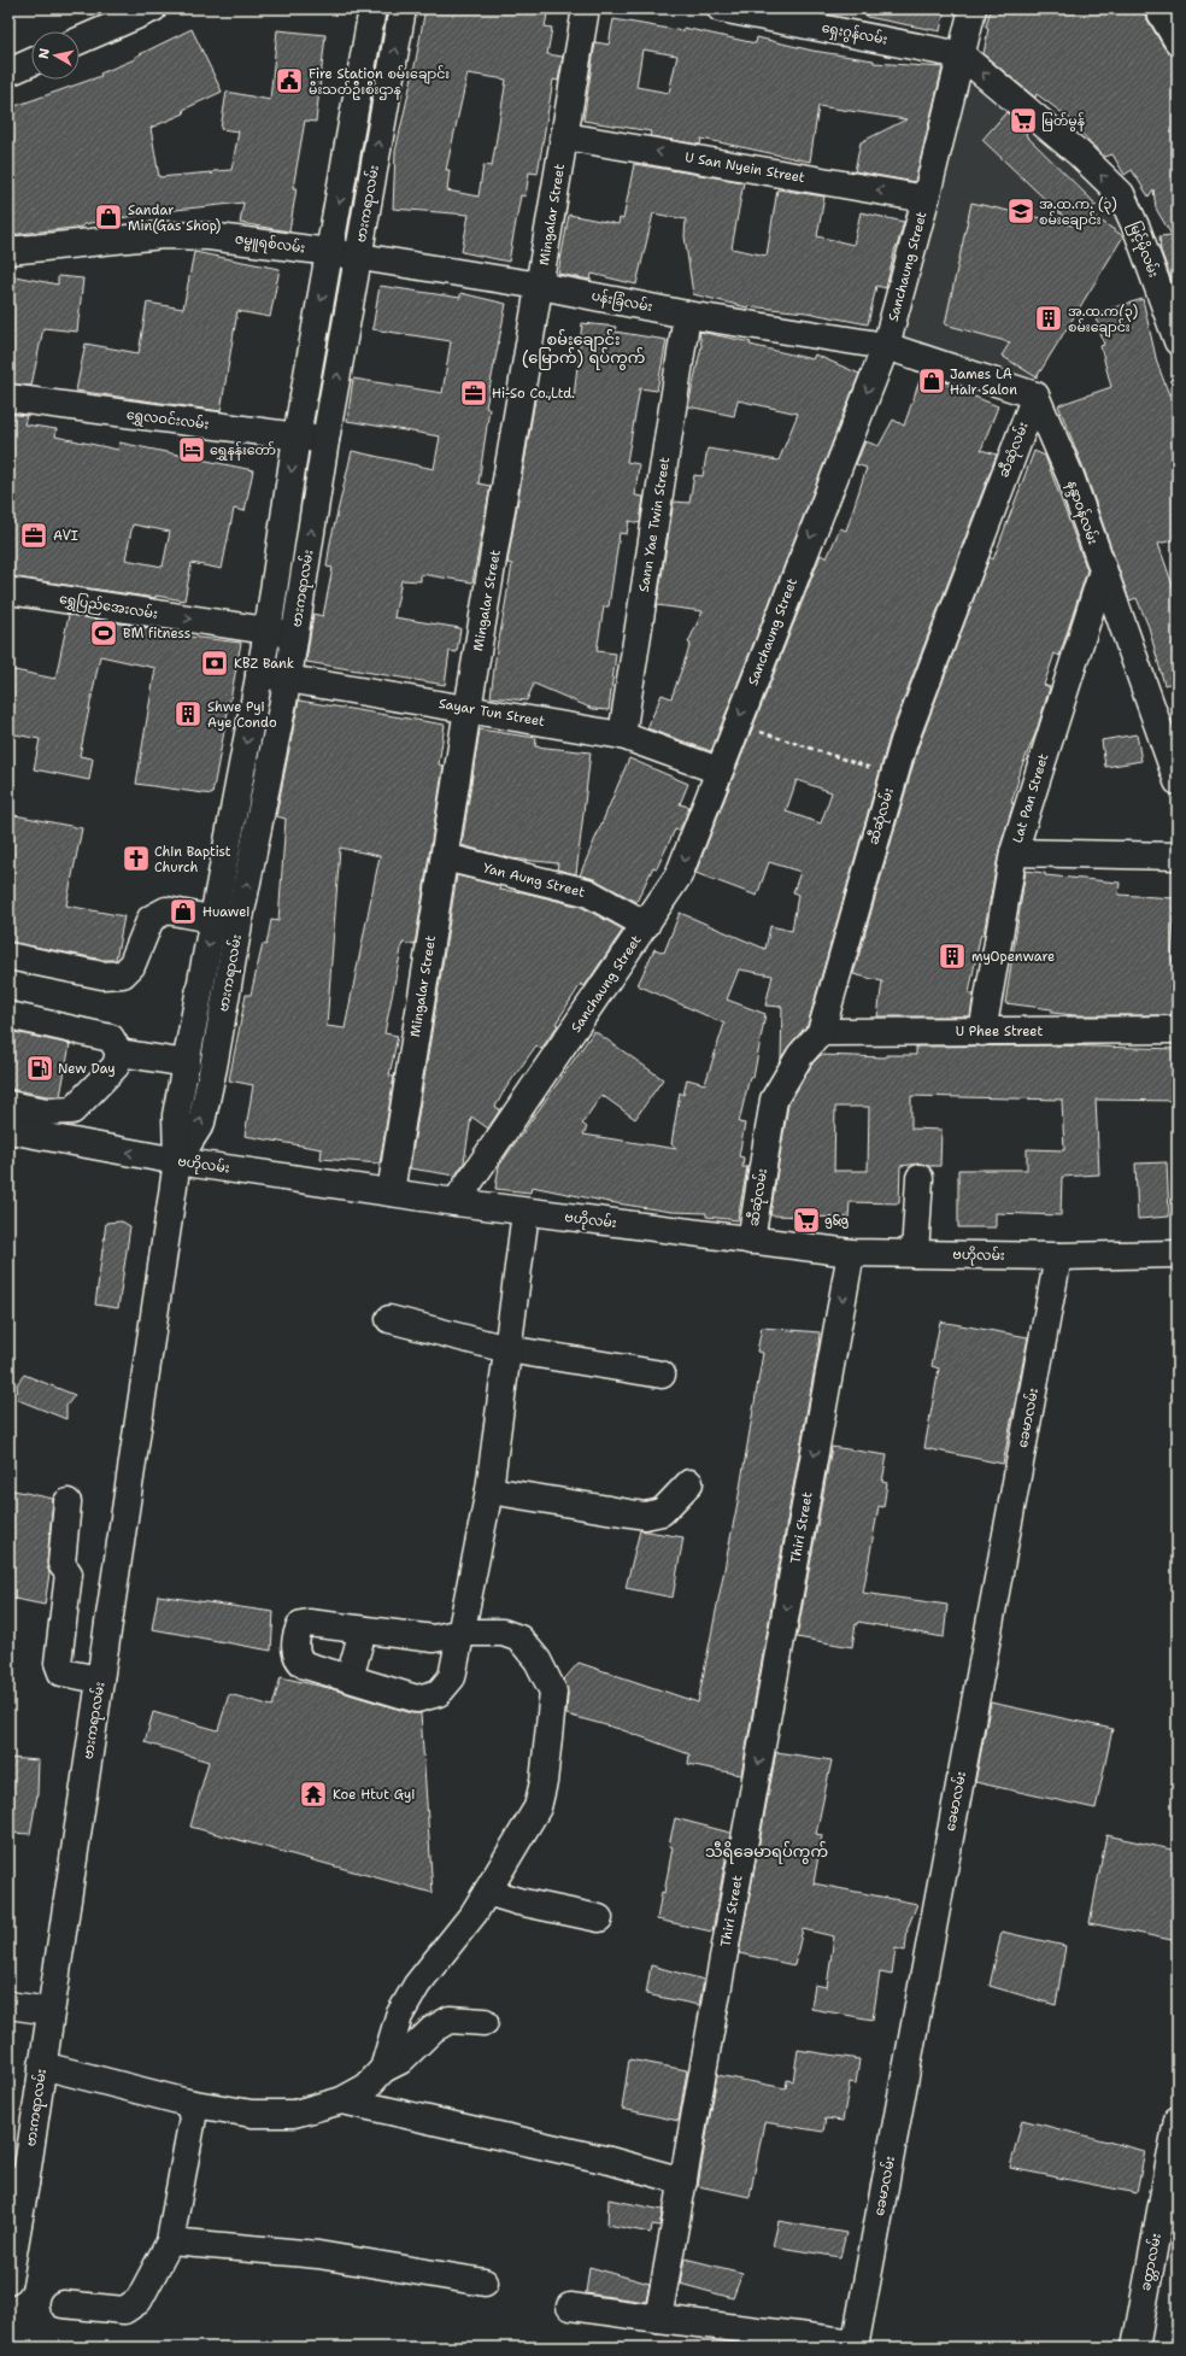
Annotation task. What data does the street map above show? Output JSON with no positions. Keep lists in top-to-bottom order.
{
  "streets": {
    "street": [
      "ရှေးဂွန်လမ်း",
      "U San Nyein Street",
      "ဗားကရာလမ်း",
      "Mingalar Street",
      "ဇမ္ဗူရစ်လမ်း",
      "မြင့်မိုလမ်း",
      "Sanchaung Street",
      "ပန်းခြံလမ်း",
      "ရွှေလဝင်းလမ်း",
      "ဆီဆုံလမ်း",
      "နန္ဒာ၀န်လမ်း",
      "Sann Yae Twin Street",
      "ရွှေပြည်အေးလမ်း",
      "Sayar Tun Street",
      "Lat Pan Street",
      "Yan Aung Street",
      "U Phee Street",
      "ဗဟိုလမ်း",
      "ခေမာလမ်း",
      "Thiri Street",
      "ခတ္တာလမ်း"
    ]
  },
  "crossings": [
    ["ရှေးဂွန်လမ်း", "မြင့်မိုလမ်း"],
    ["ရှေးဂွန်လမ်း", "Sanchaung Street"],
    ["U San Nyein Street", "Mingalar Street"],
    ["U San Nyein Street", "Sanchaung Street"],
    ["ဗားကရာလမ်း", "ဇမ္ဗူရစ်လမ်း"],
    ["ဗားကရာလမ်း", "ပန်းခြံလမ်း"],
    ["ဗားကရာလမ်း", "ရွှေလဝင်းလမ်း"],
    ["ဗားကရာလမ်း", "ရွှေပြည်အေးလမ်း"],
    ["ဗားကရာလမ်း", "Sayar Tun Street"],
    ["ဗားကရာလမ်း", "ဗဟိုလမ်း"],
    ["Mingalar Street", "ပန်းခြံလမ်း"],
    ["Mingalar Street", "Sayar Tun Street"],
    ["Mingalar Street", "Yan Aung Street"],
    ["Mingalar Street", "ဗဟိုလမ်း"],
    ["ဇမ္ဗူရစ်လမ်း", "ပန်းခြံလမ်း"],
    ["မြင့်မိုလမ်း", "Sanchaung Street"],
    ["Sanchaung Street", "ပန်းခြံလမ်း"],
    ["Sanchaung Street", "Sayar Tun Street"],
    ["Sanchaung Street", "Yan Aung Street"],
    ["Sanchaung Street", "ဗဟိုလမ်း"],
    ["ပန်းခြံလမ်း", "Sann Yae Twin Street"],
    ["ဆီဆုံလမ်း", "နန္ဒာ၀န်လမ်း"],
    ["ဆီဆုံလမ်း", "U Phee Street"],
    ["ဆီဆုံလမ်း", "ဗဟိုလမ်း"],
    ["နန္ဒာ၀န်လမ်း", "Lat Pan Street"],
    ["Sann Yae Twin Street", "Sayar Tun Street"],
    ["Lat Pan Street", "U Phee Street"],
    ["ဗဟိုလမ်း", "ခေမာလမ်း"],
    ["ဗဟိုလမ်း", "Thiri Street"]
  ],
  "one_way": [
    "U San Nyein Street",
    "မြင့်မိုလမ်း",
    "Sanchaung Street",
    "ရွှေပြည်အေးလမ်း",
    "Thiri Street"
  ],
  "districts": ["စမ်းချောင်း (မြောက်) ရပ်ကွက်", "သီရိခေမာရပ်ကွက်"],
  "places": {
    "public building": ["Fire Station စမ်းချောင်း မီးသတ်ဦးစီးဌာန"],
    "supermarket": ["မြတ်မွန်", "g&g"],
    "school or university": ["အ.ထ.က. (၃) စမ်းချောင်း"],
    "shop": ["Sandar Min(Gas Shop)", "James LA Hair Salon", "Huawei"],
    "building": ["အ.ထ.က(၃) စမ်းချောင်း", "Shwe Pyi Aye Condo", "myOpenware"],
    "office": ["Hi-So Co.,Ltd.", "AVI"],
    "hotel": ["ရွှေနန်းတော်"],
    "sports": ["BM fitness"],
    "bank": ["KBZ Bank"],
    "church": ["Chin Baptist Church"],
    "fuel station": ["New Day"],
    "temple": ["Koe Htut Gyi"]
  },
  "north": "left"
}
